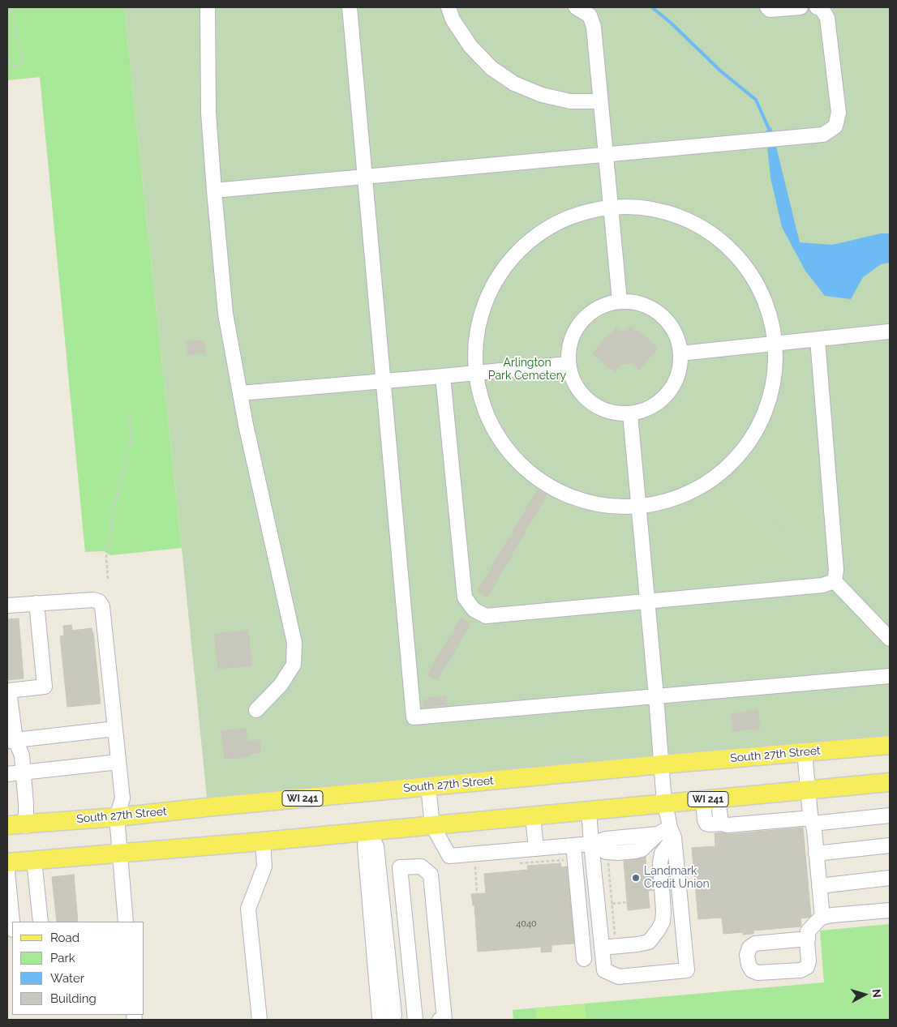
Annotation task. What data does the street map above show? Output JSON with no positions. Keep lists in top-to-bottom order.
{
  "streets": {
    "main road": ["South 27th Street", "WI 241"]
  },
  "parks": ["Arlington Park Cemetery"],
  "places": ["Landmark Credit Union"],
  "house_numbers": ["4040"],
  "legend": [
    "Road",
    "Park",
    "Water",
    "Building"
  ],
  "north": "right"
}
